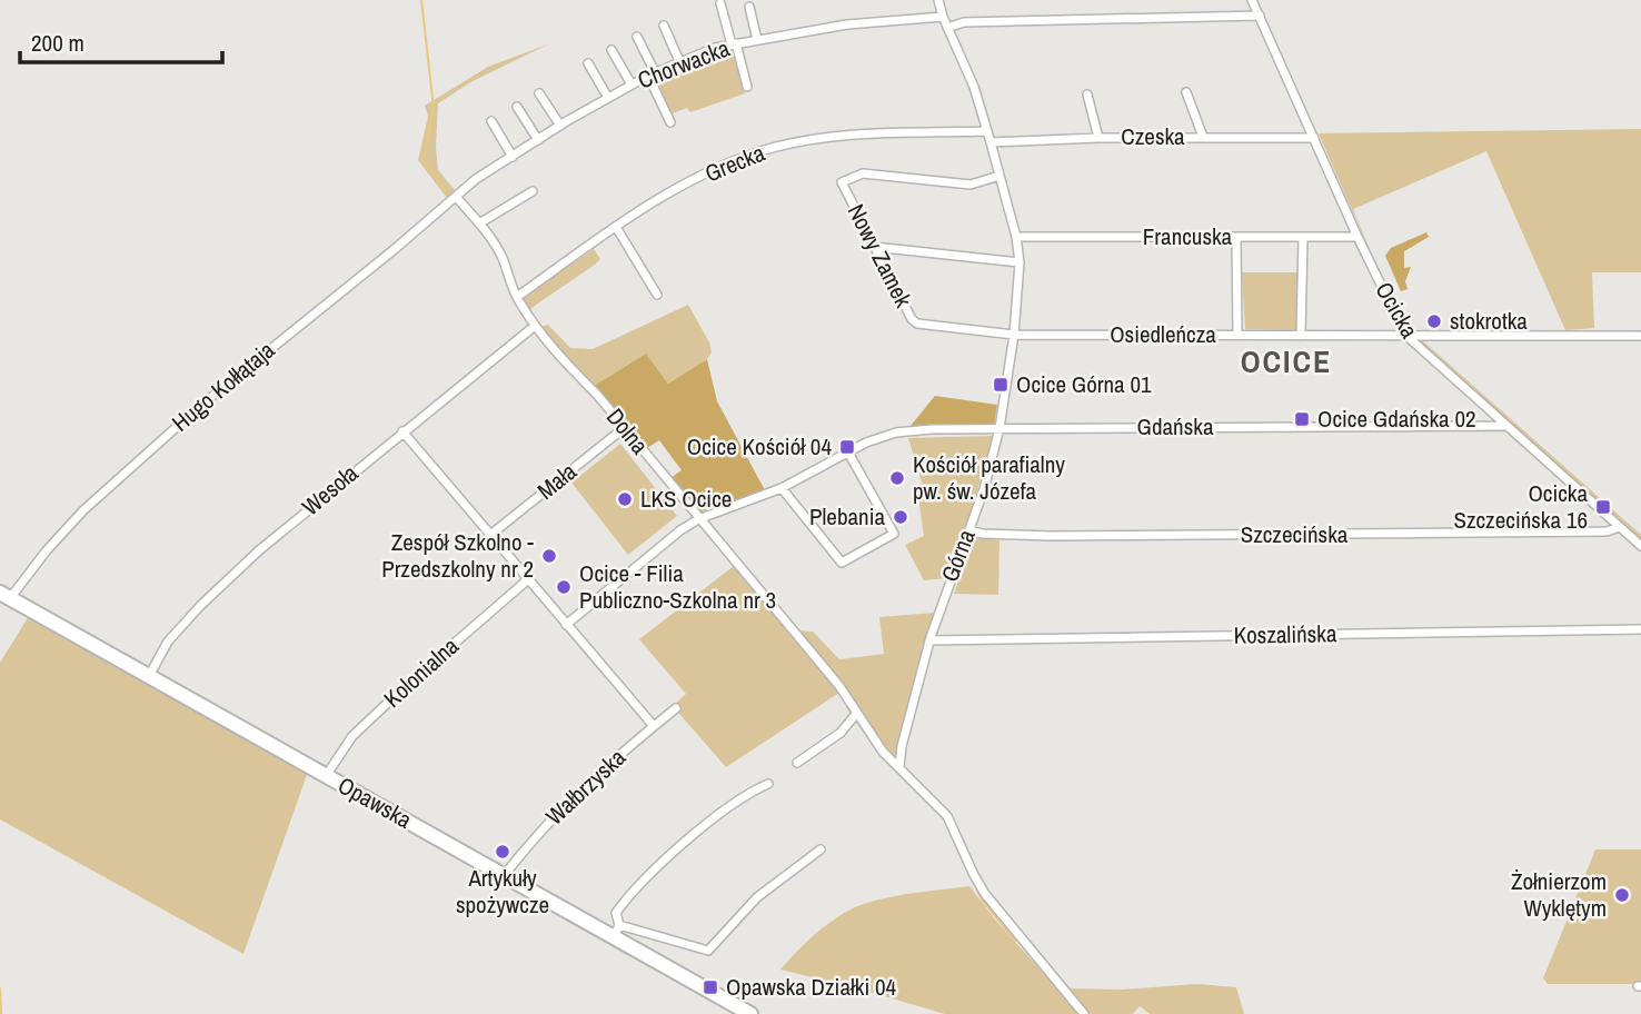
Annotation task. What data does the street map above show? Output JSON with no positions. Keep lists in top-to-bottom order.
{
  "streets": {
    "main road": ["Opawska"],
    "street": [
      "Chorwacka",
      "Czeska",
      "Grecka",
      "Francuska",
      "Nowy Zamek",
      "Ocicka",
      "Osiedleńcza",
      "Hugo Kołłątaja",
      "Gdańska",
      "Dolna",
      "Mała",
      "Wesoła",
      "Szczecińska",
      "Górna",
      "Koszalińska",
      "Kolonialna",
      "Wałbrzyska"
    ]
  },
  "crossings": [
    ["Chorwacka", "Hugo Kołłątaja"],
    ["Chorwacka", "Dolna"],
    ["Chorwacka", "Górna"],
    ["Czeska", "Ocicka"],
    ["Czeska", "Górna"],
    ["Grecka", "Dolna"],
    ["Grecka", "Górna"],
    ["Francuska", "Ocicka"],
    ["Francuska", "Górna"],
    ["Nowy Zamek", "Osiedleńcza"],
    ["Nowy Zamek", "Górna"],
    ["Ocicka", "Osiedleńcza"],
    ["Ocicka", "Gdańska"],
    ["Ocicka", "Szczecińska"],
    ["Osiedleńcza", "Górna"],
    ["Hugo Kołłątaja", "Dolna"],
    ["Hugo Kołłątaja", "Opawska"],
    ["Gdańska", "Dolna"],
    ["Gdańska", "Górna"],
    ["Dolna", "Mała"],
    ["Dolna", "Wesoła"],
    ["Dolna", "Górna"],
    ["Wesoła", "Opawska"],
    ["Szczecińska", "Górna"],
    ["Górna", "Koszalińska"],
    ["Kolonialna", "Opawska"],
    ["Wałbrzyska", "Opawska"]
  ],
  "districts": ["OCICE"],
  "places": {
    "other": [
      "stokrotka",
      "Kościół parafialny pw. św. Józefa",
      "LKS Ocice",
      "Plebania",
      "Zespół Szkolno - Przedszkolny nr 2",
      "Ocice - Filia Publiczno-Szkolna nr 3",
      "Artykuły spożywcze",
      "Żołnierzom Wyklętym"
    ],
    "transit": [
      "Ocice Górna 01",
      "Ocice Gdańska 02",
      "Ocice Kościół 04",
      "Ocicka Szczecińska 16",
      "Opawska Działki 04"
    ]
  },
  "scale_bar": "200 m"
}
